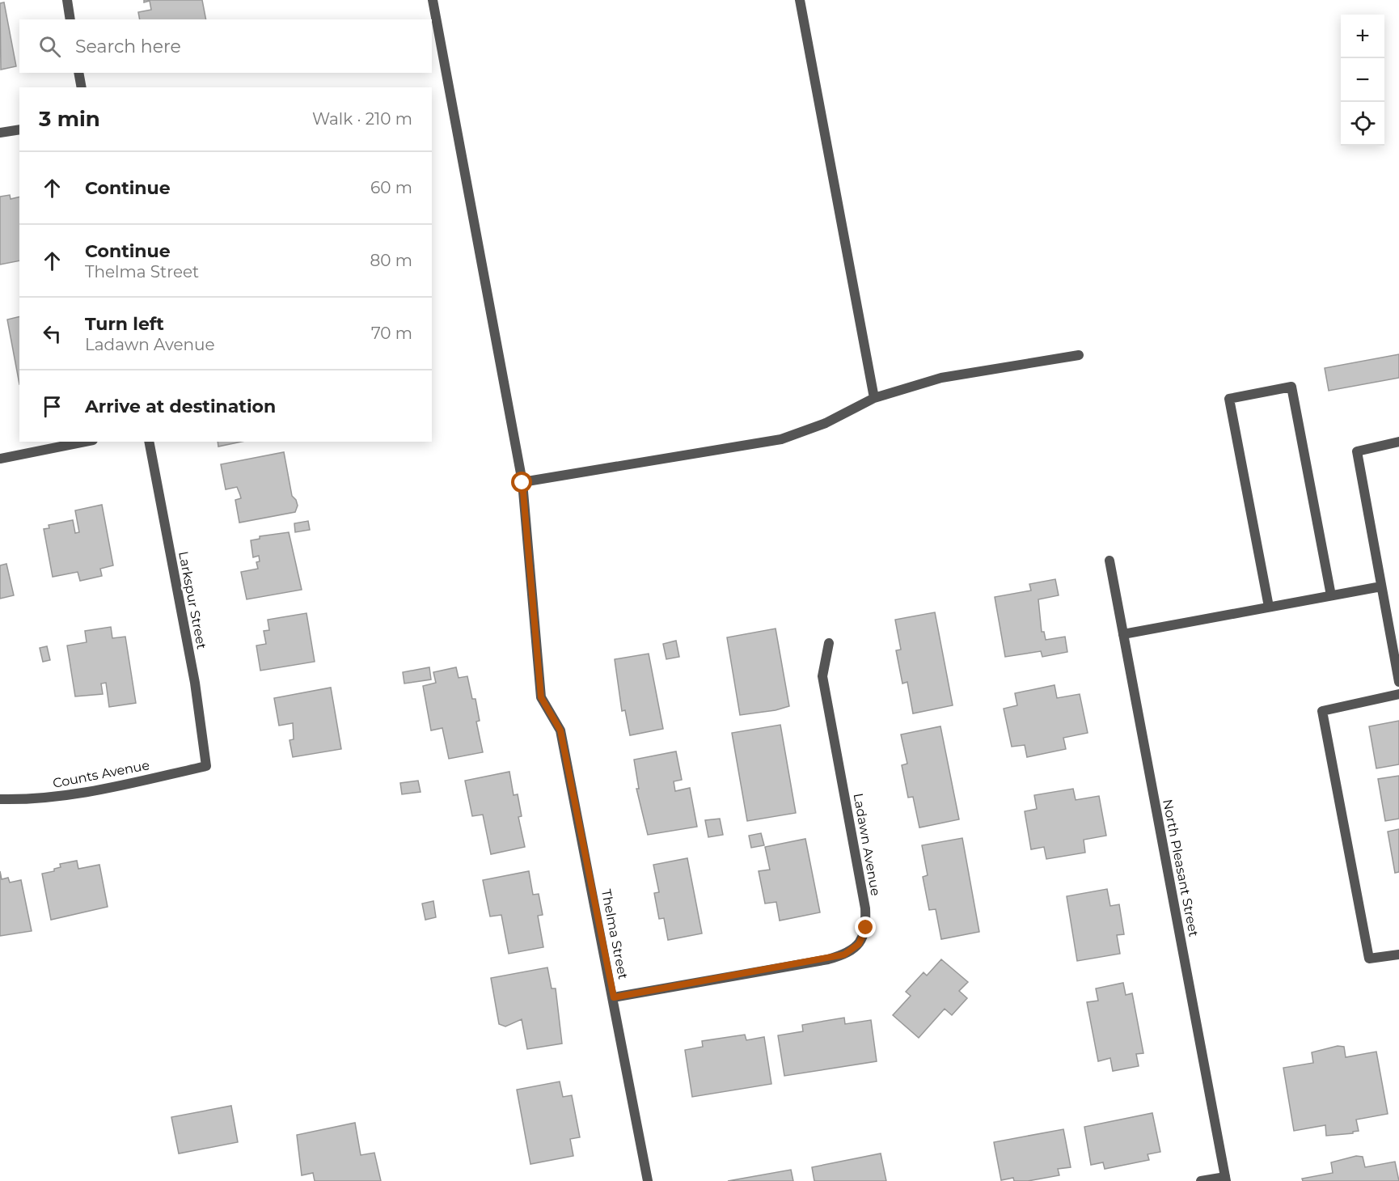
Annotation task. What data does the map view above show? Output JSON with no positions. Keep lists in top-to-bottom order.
{
  "streets": {
    "street": [
      "Larkspur Street",
      "Counts Avenue",
      "Ladawn Avenue",
      "North Pleasant Street",
      "Thelma Street"
    ]
  },
  "crossings": [
    ["Larkspur Street", "Counts Avenue"],
    ["Ladawn Avenue", "Thelma Street"]
  ],
  "page": {
    "map_buttons": ["+", "−"],
    "search": "Search here",
    "heading": ["3 min", "Walk · 210 m"],
    "list": [
      ["Continue", "60 m"],
      ["Continue", "Thelma Street", "80 m"],
      ["Turn left", "Ladawn Avenue", "70 m"],
      "Arrive at destination"
    ]
  }
}
